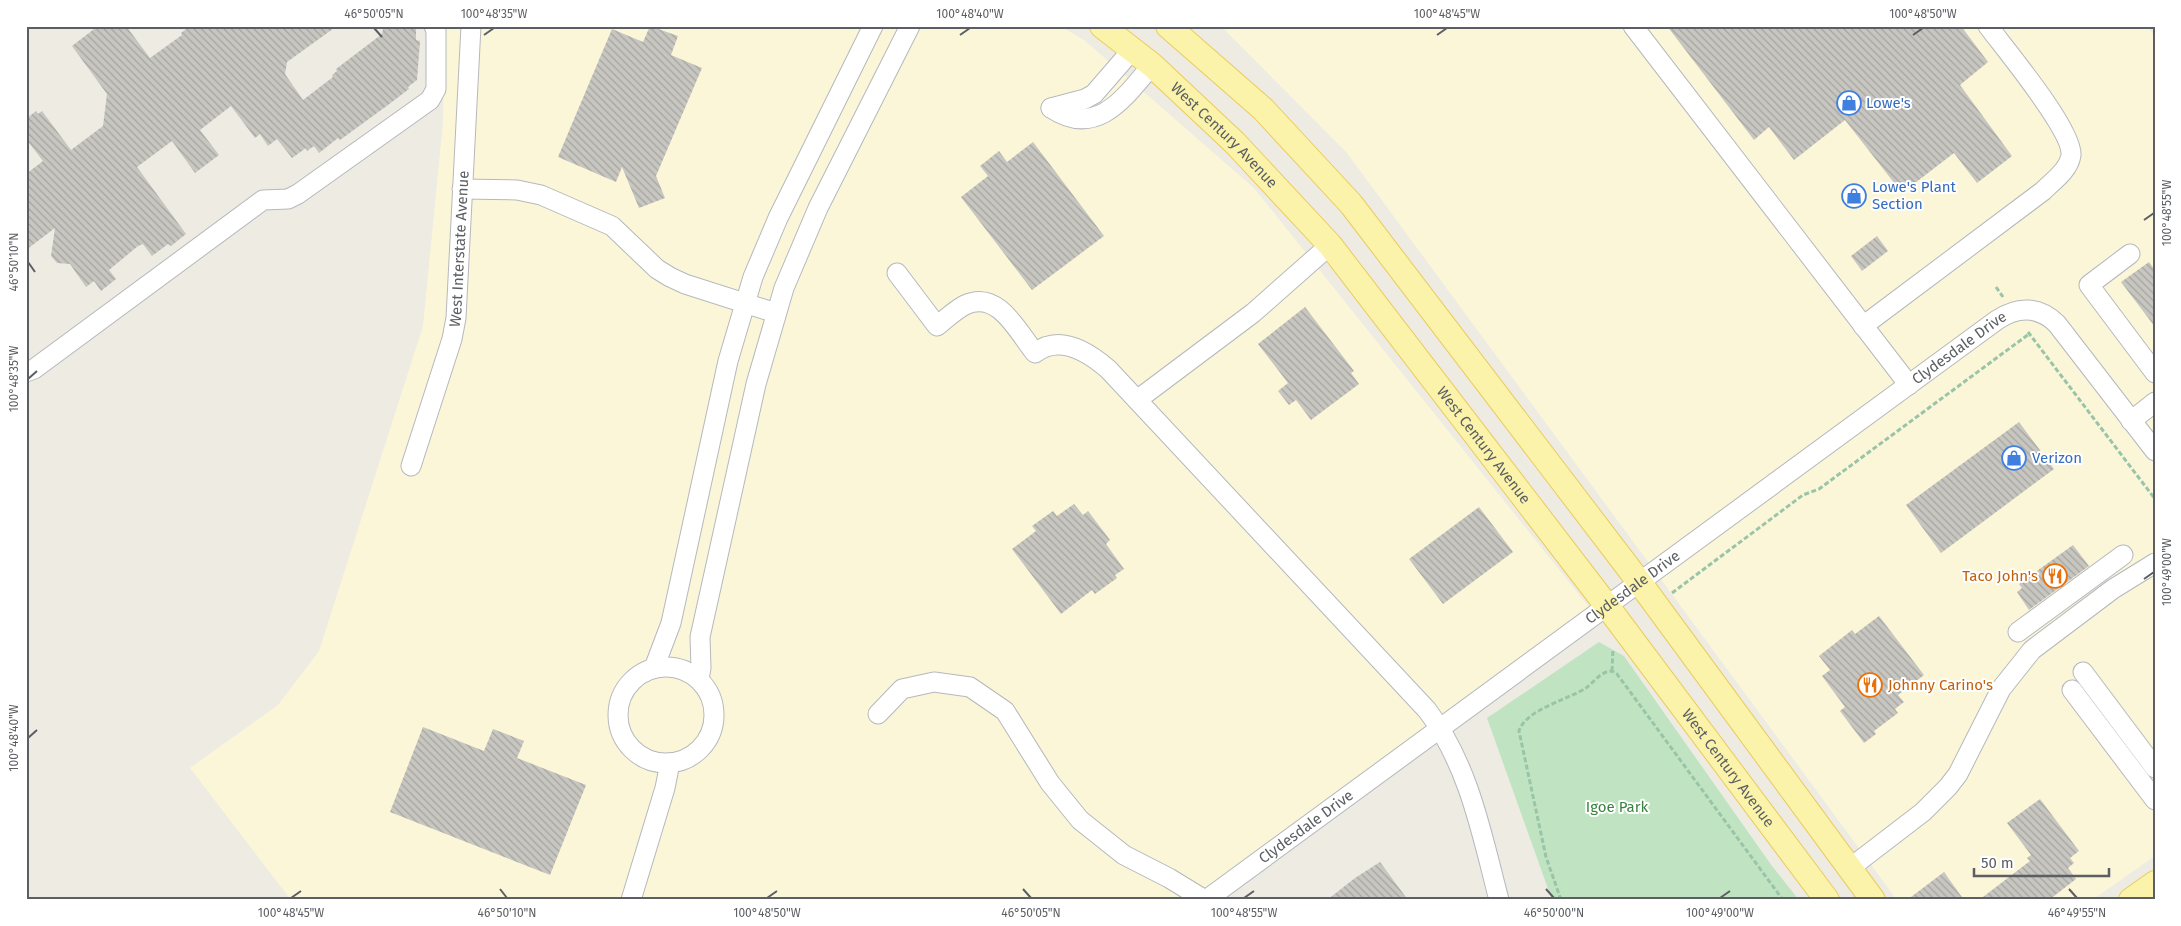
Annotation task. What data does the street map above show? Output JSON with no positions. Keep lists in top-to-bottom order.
{
  "streets": {
    "main road": ["West Century Avenue"],
    "street": ["West Interstate Avenue", "Clydesdale Drive"]
  },
  "crossings": [
    ["West Century Avenue", "Clydesdale Drive"]
  ],
  "parks": ["Igoe Park"],
  "places": {
    "shop": ["Lowe's", "Lowe's Plant Section", "Verizon"],
    "restaurant": ["Taco John's", "Johnny Carino's"]
  },
  "scale_bar": "50 m",
  "coordinates": [
    "46°50'05\"N",
    "100°48'35\"W",
    "100°48'40\"W",
    "100°48'45\"W",
    "100°48'50\"W",
    "100°48'55\"W",
    "46°50'10\"N",
    "100°49'00\"W",
    "46°50'00\"N",
    "46°49'55\"N"
  ]
}
